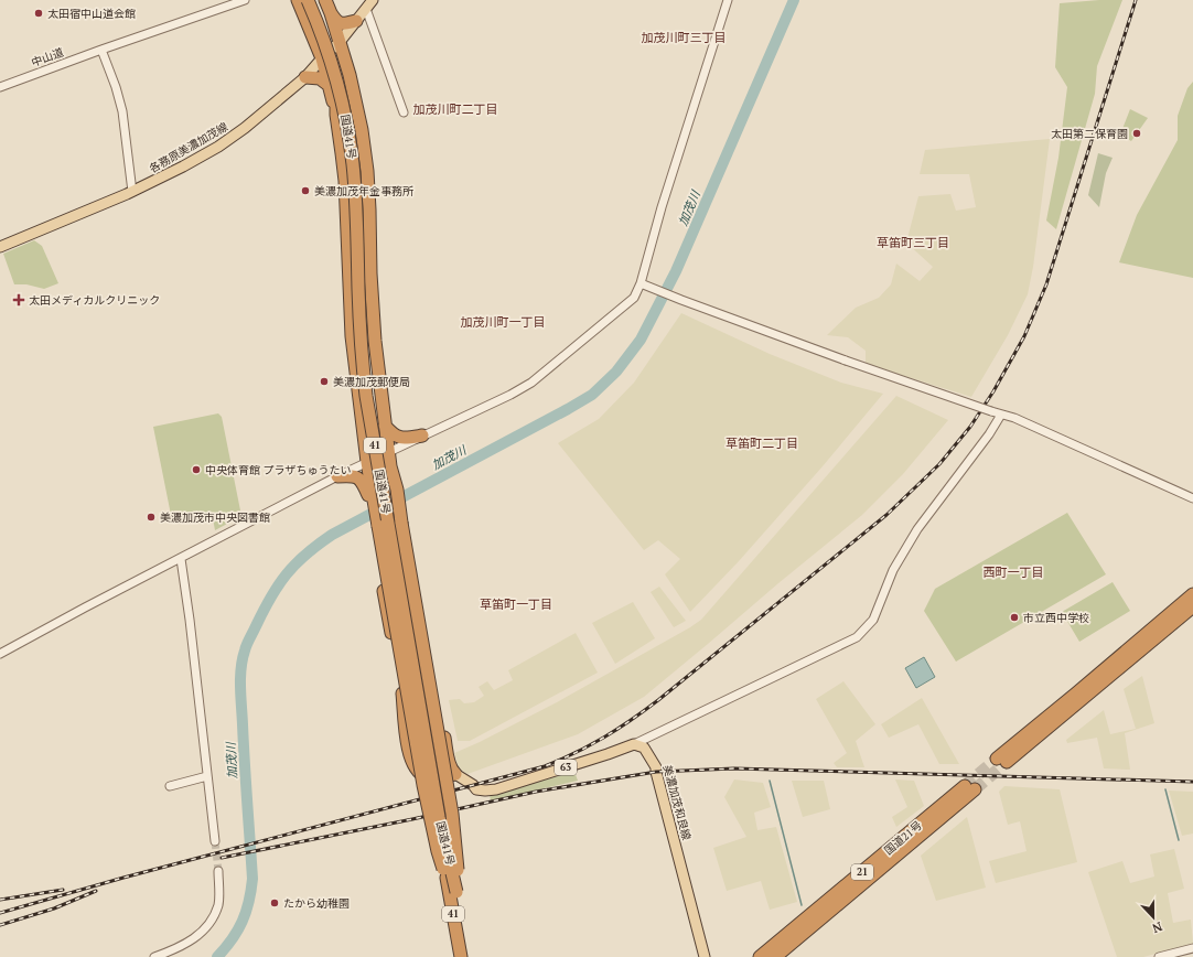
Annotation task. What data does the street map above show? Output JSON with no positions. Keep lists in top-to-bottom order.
{
  "streets": {
    "highway": [
      "国道41号",
      "41",
      "国道21号",
      "21"
    ],
    "main road": ["各務原美濃加茂線", "63", "美濃加茂和良線"],
    "street": ["中山道"]
  },
  "crossings": [
    ["63", "美濃加茂和良線"]
  ],
  "districts": [
    "加茂川町三丁目",
    "加茂川町二丁目",
    "草笛町三丁目",
    "加茂川町一丁目",
    "草笛町二丁目",
    "西町一丁目",
    "草笛町一丁目"
  ],
  "water": ["加茂川"],
  "places": {
    "other": [
      "太田宿中山道会館",
      "太田第二保育園",
      "美濃加茂年金事務所",
      "美濃加茂郵便局",
      "中央体育館 プラザちゅうたい",
      "美濃加茂市中央図書館",
      "市立西中学校",
      "たから幼稚園"
    ],
    "health": ["太田メディカルクリニック"]
  },
  "north": "bottom"
}
